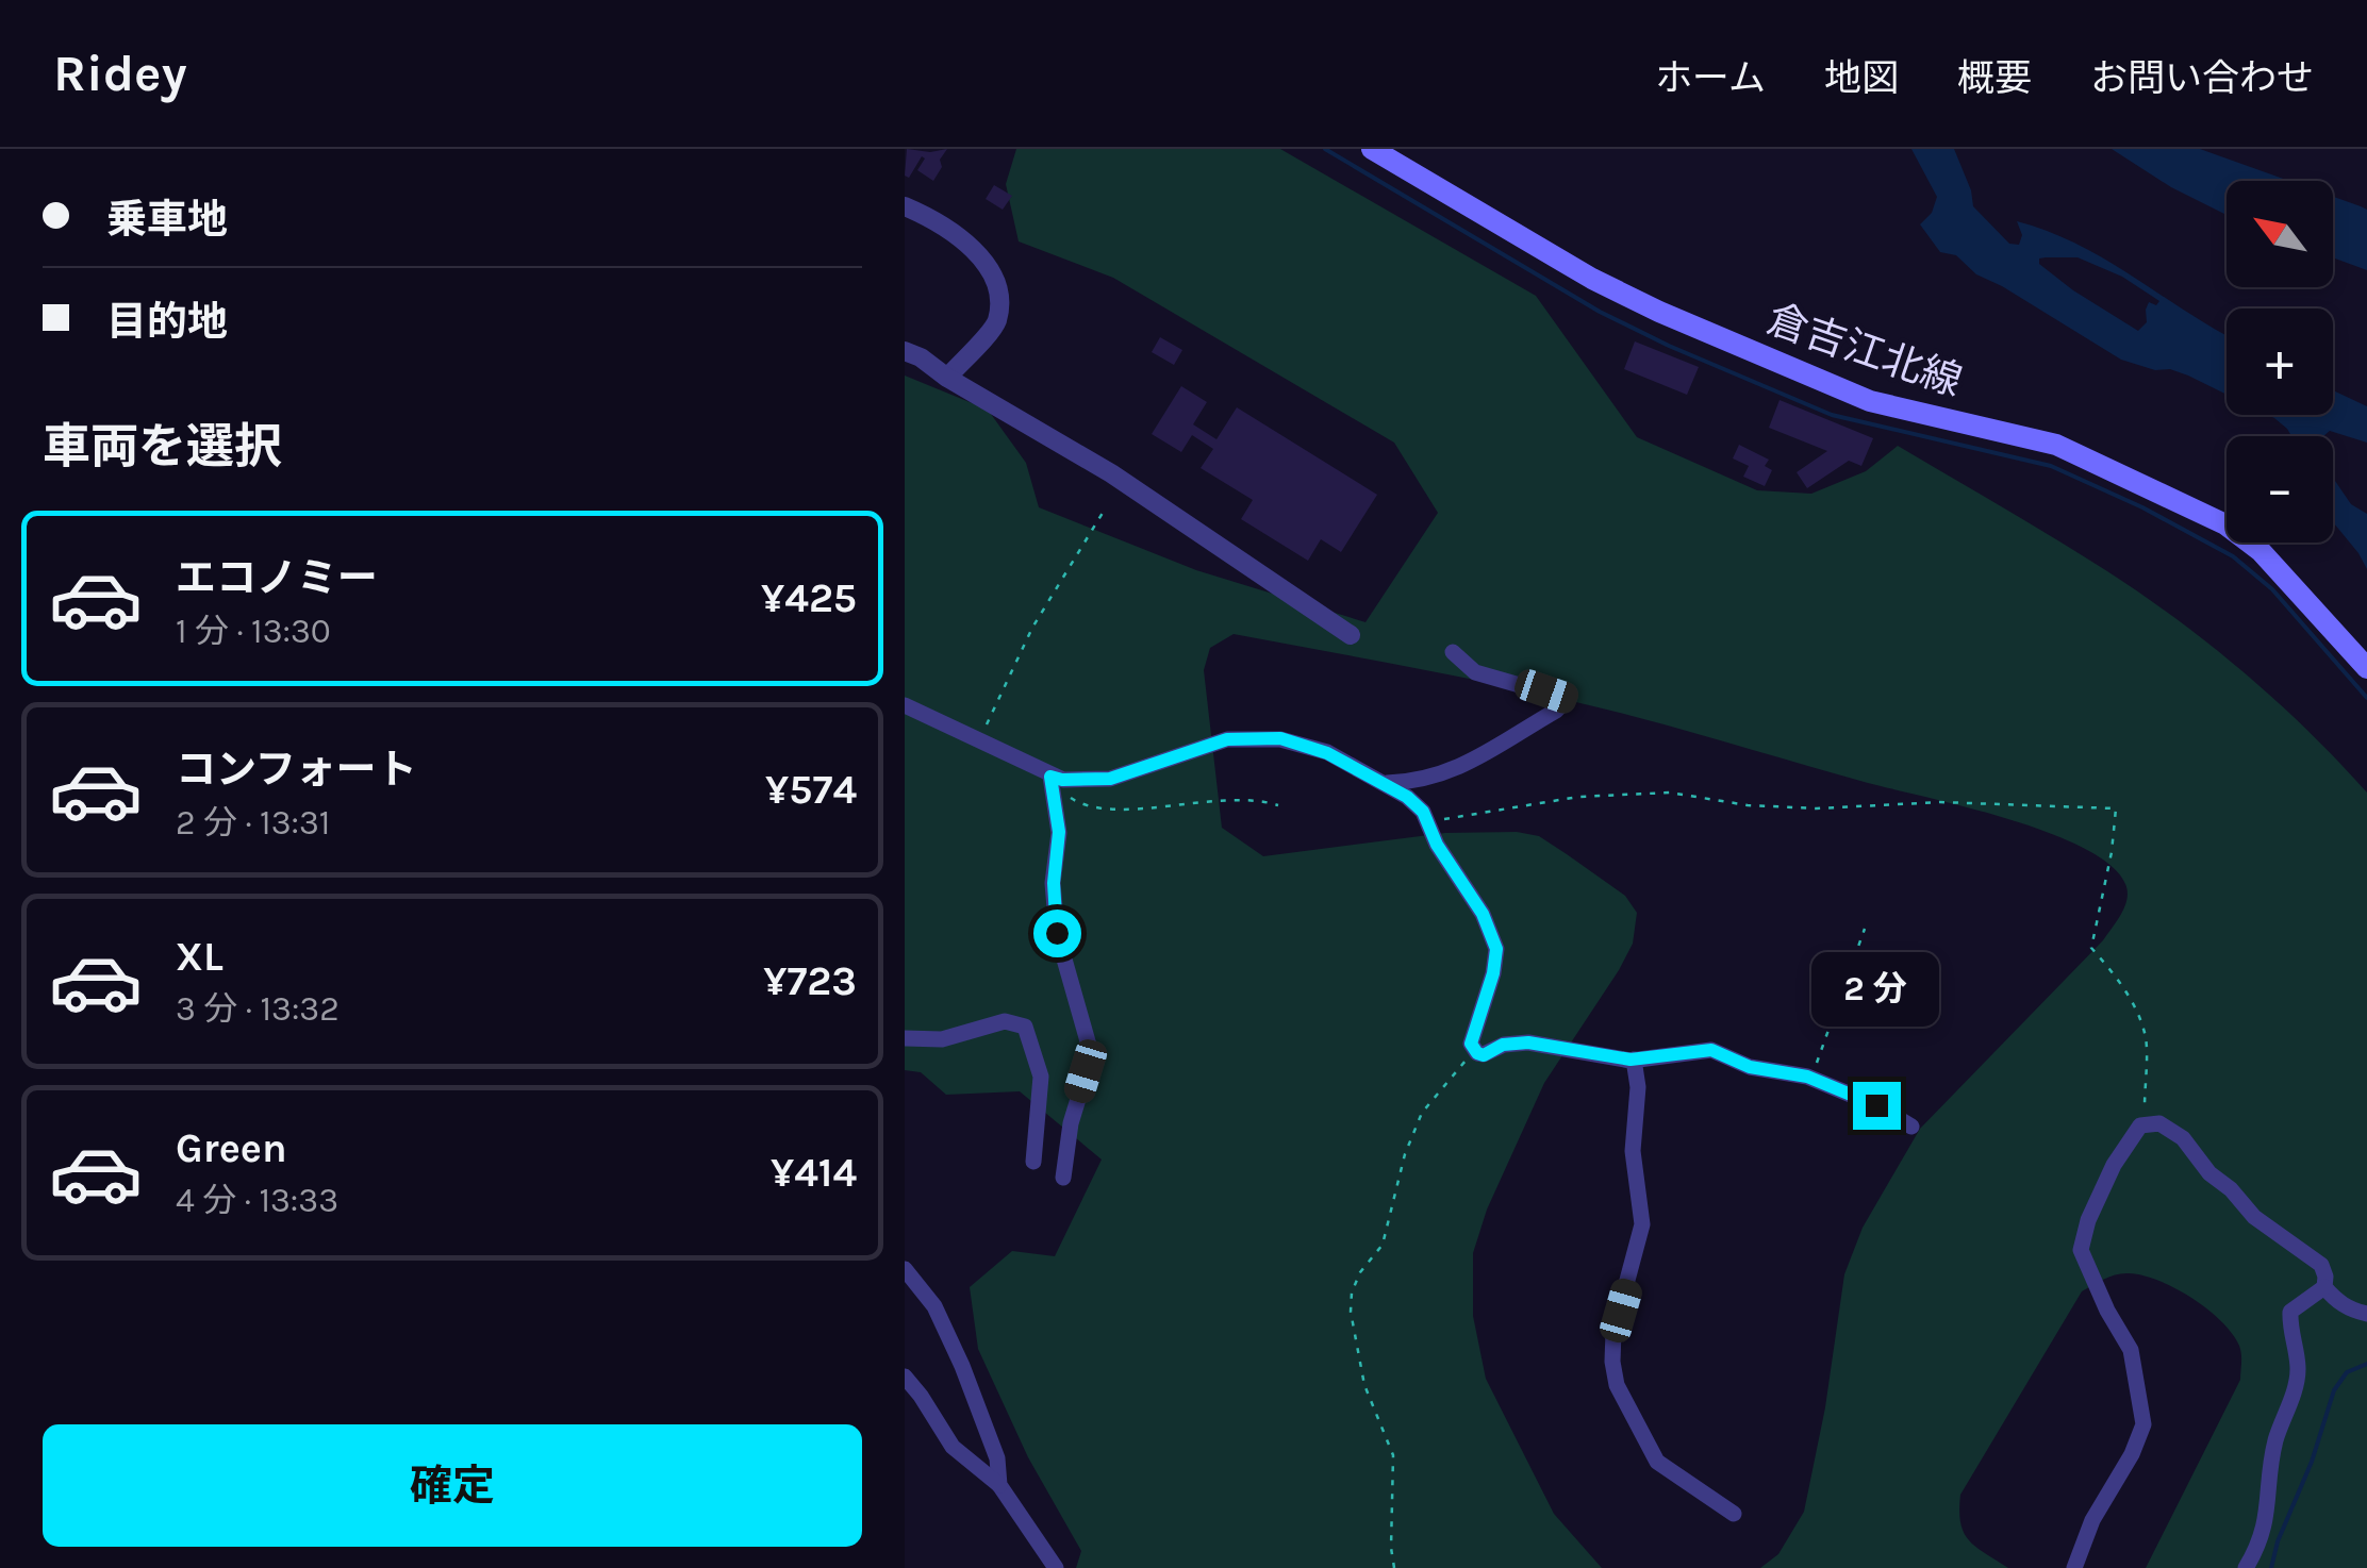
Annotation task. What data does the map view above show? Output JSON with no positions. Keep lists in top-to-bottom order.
{
  "streets": {
    "main road": ["倉吉江北線"]
  },
  "north": "top left",
  "page": {
    "header": "Ridey",
    "nav": [
      "ホーム",
      "地図",
      "概要",
      "お問い合わせ"
    ],
    "banner": ["乗車地", "目的地"],
    "map_buttons": ["+", "−"],
    "heading": "車両を選択",
    "list": [
      {
        "name": "エコノミー",
        "note": "1 分 · 13:30",
        "value": "¥425"
      },
      {
        "name": "コンフォート",
        "note": "2 分 · 13:31",
        "value": "¥574"
      },
      {
        "name": "XL",
        "note": "3 分 · 13:32",
        "value": "¥723"
      },
      {
        "name": "Green",
        "note": "4 分 · 13:33",
        "value": "¥414"
      }
    ],
    "bubble": "2 分",
    "buttons": "確定"
  }
}
